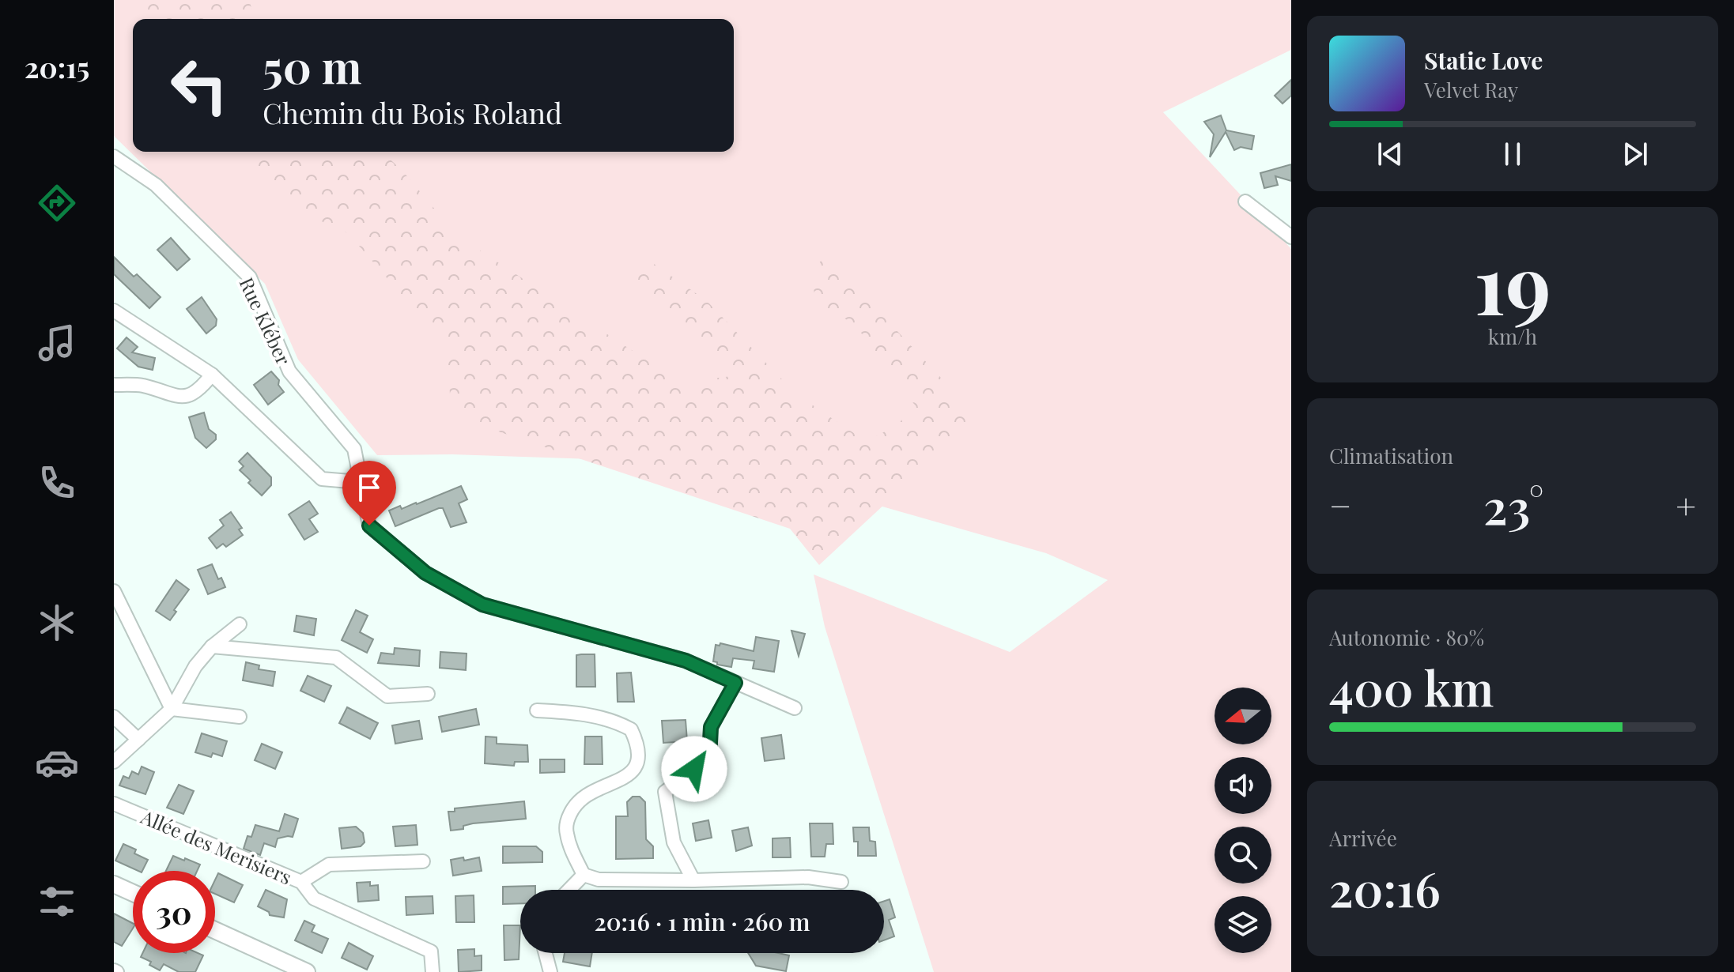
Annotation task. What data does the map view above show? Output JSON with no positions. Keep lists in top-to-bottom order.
{
  "streets": {
    "street": ["Rue Kléber", "Allée des Merisiers"]
  },
  "north": "left",
  "page": {
    "tabs": "20:15",
    "turn": ["50 m", "Chemin du Bois Roland"],
    "song": ["Static Love", "Velvet Ray"],
    "tile": [
      ["19", "km/h"],
      "Climatisation",
      ["Autonomie · 80%", "400 km"],
      ["Arrivée", "20:16"]
    ],
    "heat": ["−", "23°", "+"],
    "limit": "30",
    "trip": "20:16 · 1 min · 260 m"
  }
}
